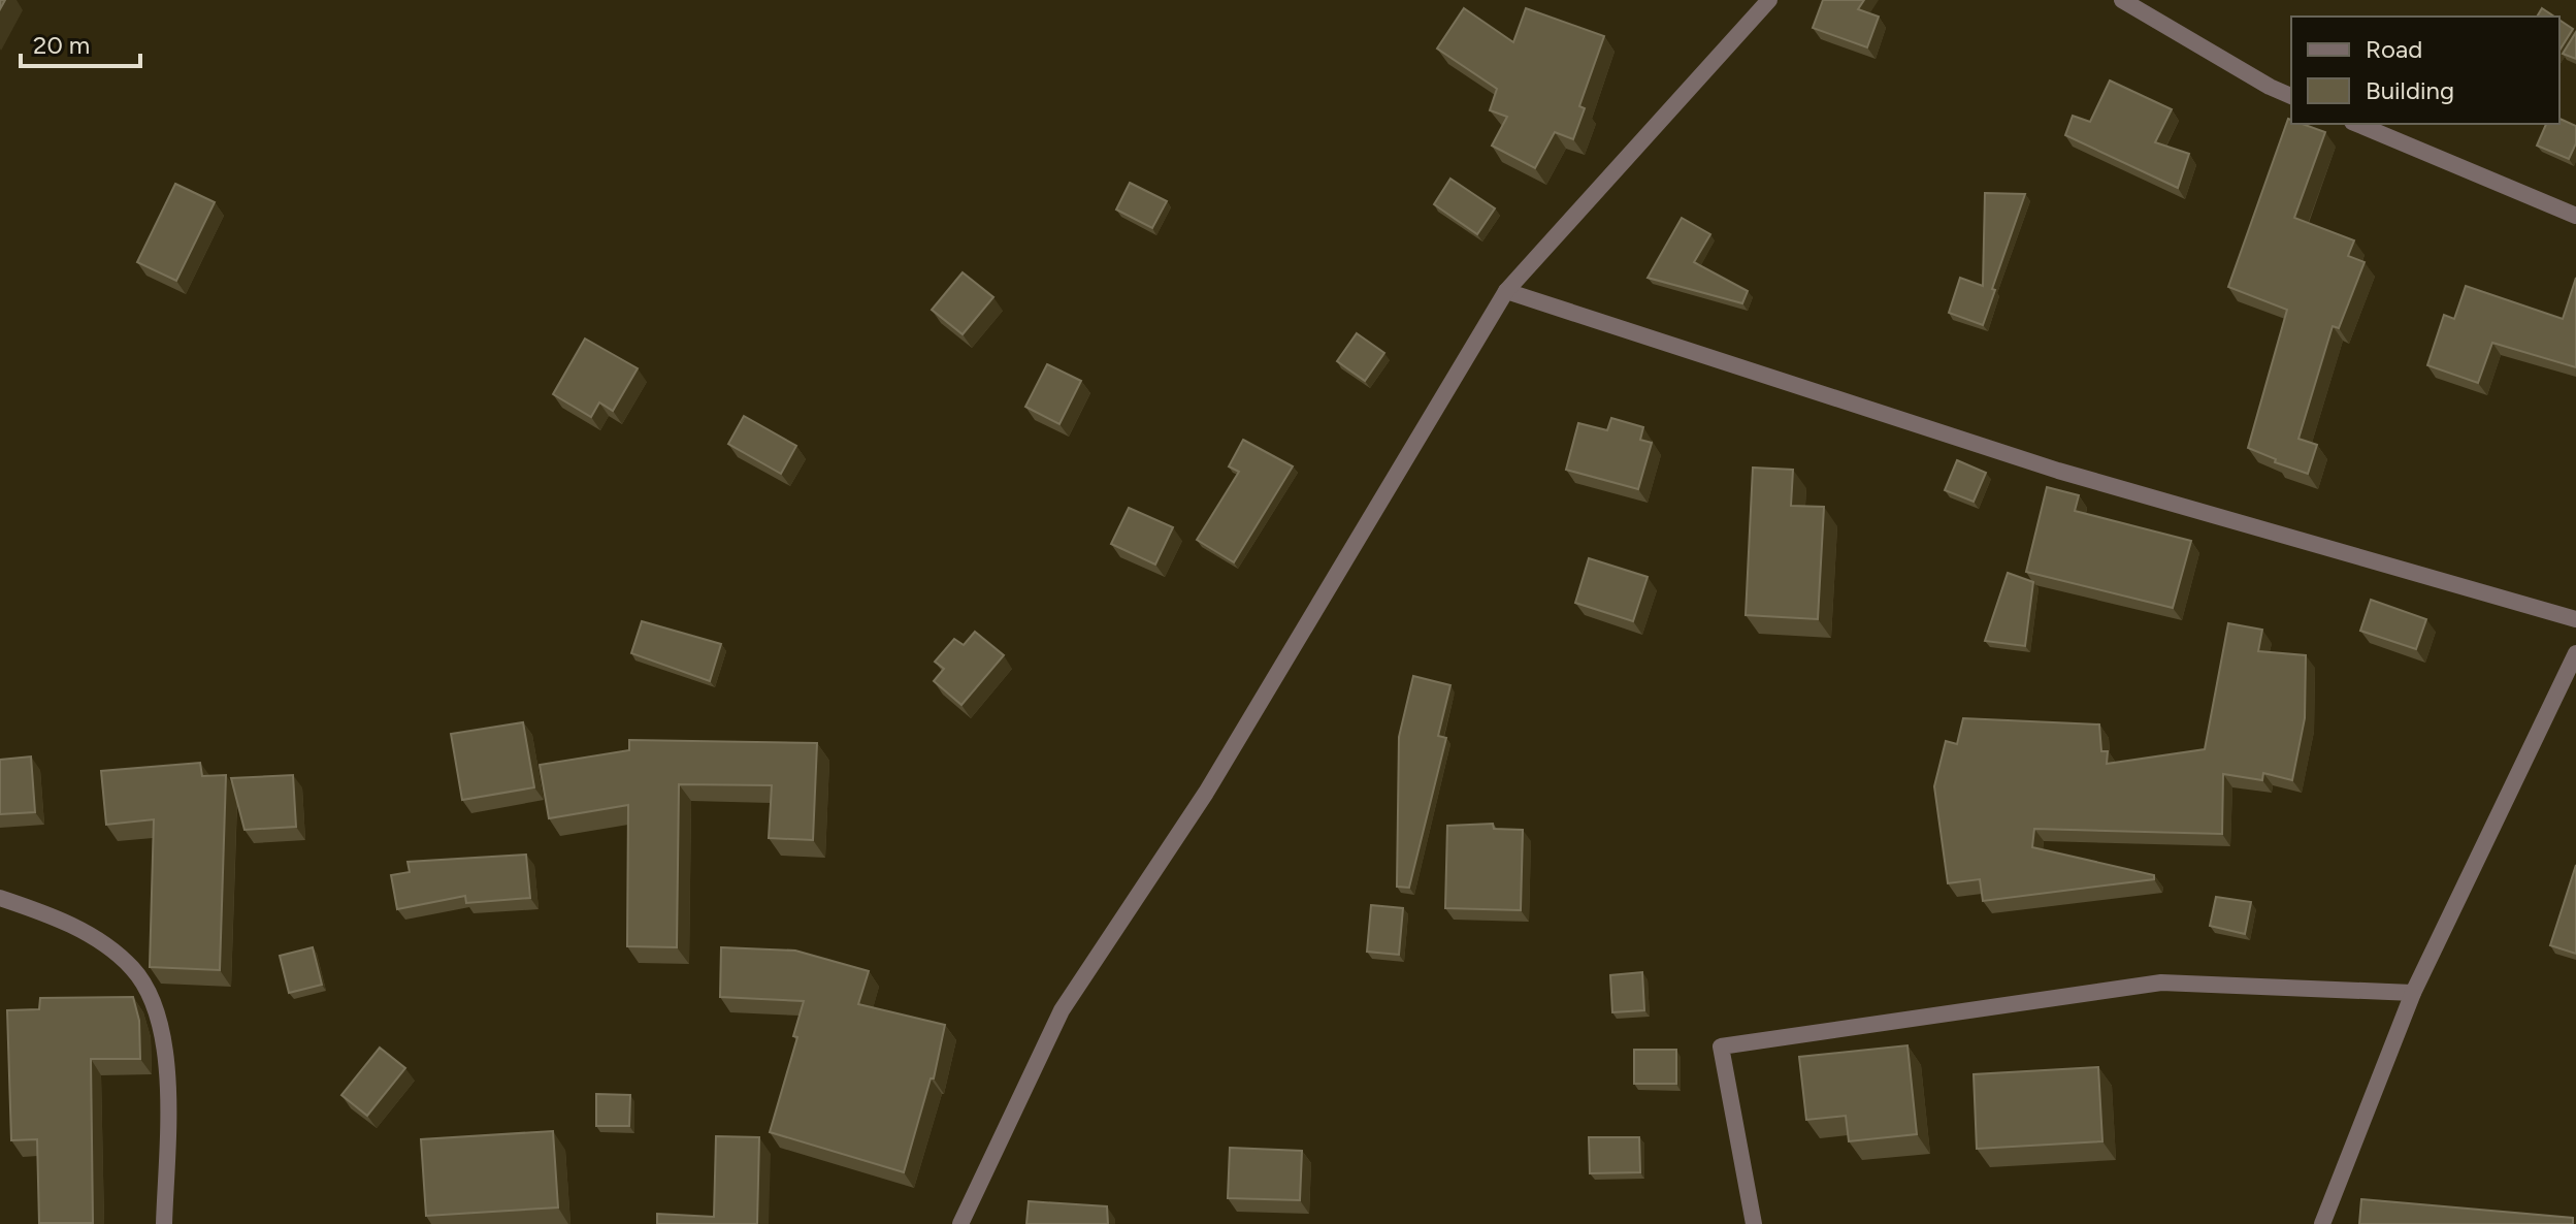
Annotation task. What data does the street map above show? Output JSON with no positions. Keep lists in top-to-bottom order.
{
  "legend": ["Road", "Building"],
  "scale_bar": "20 m"
}
